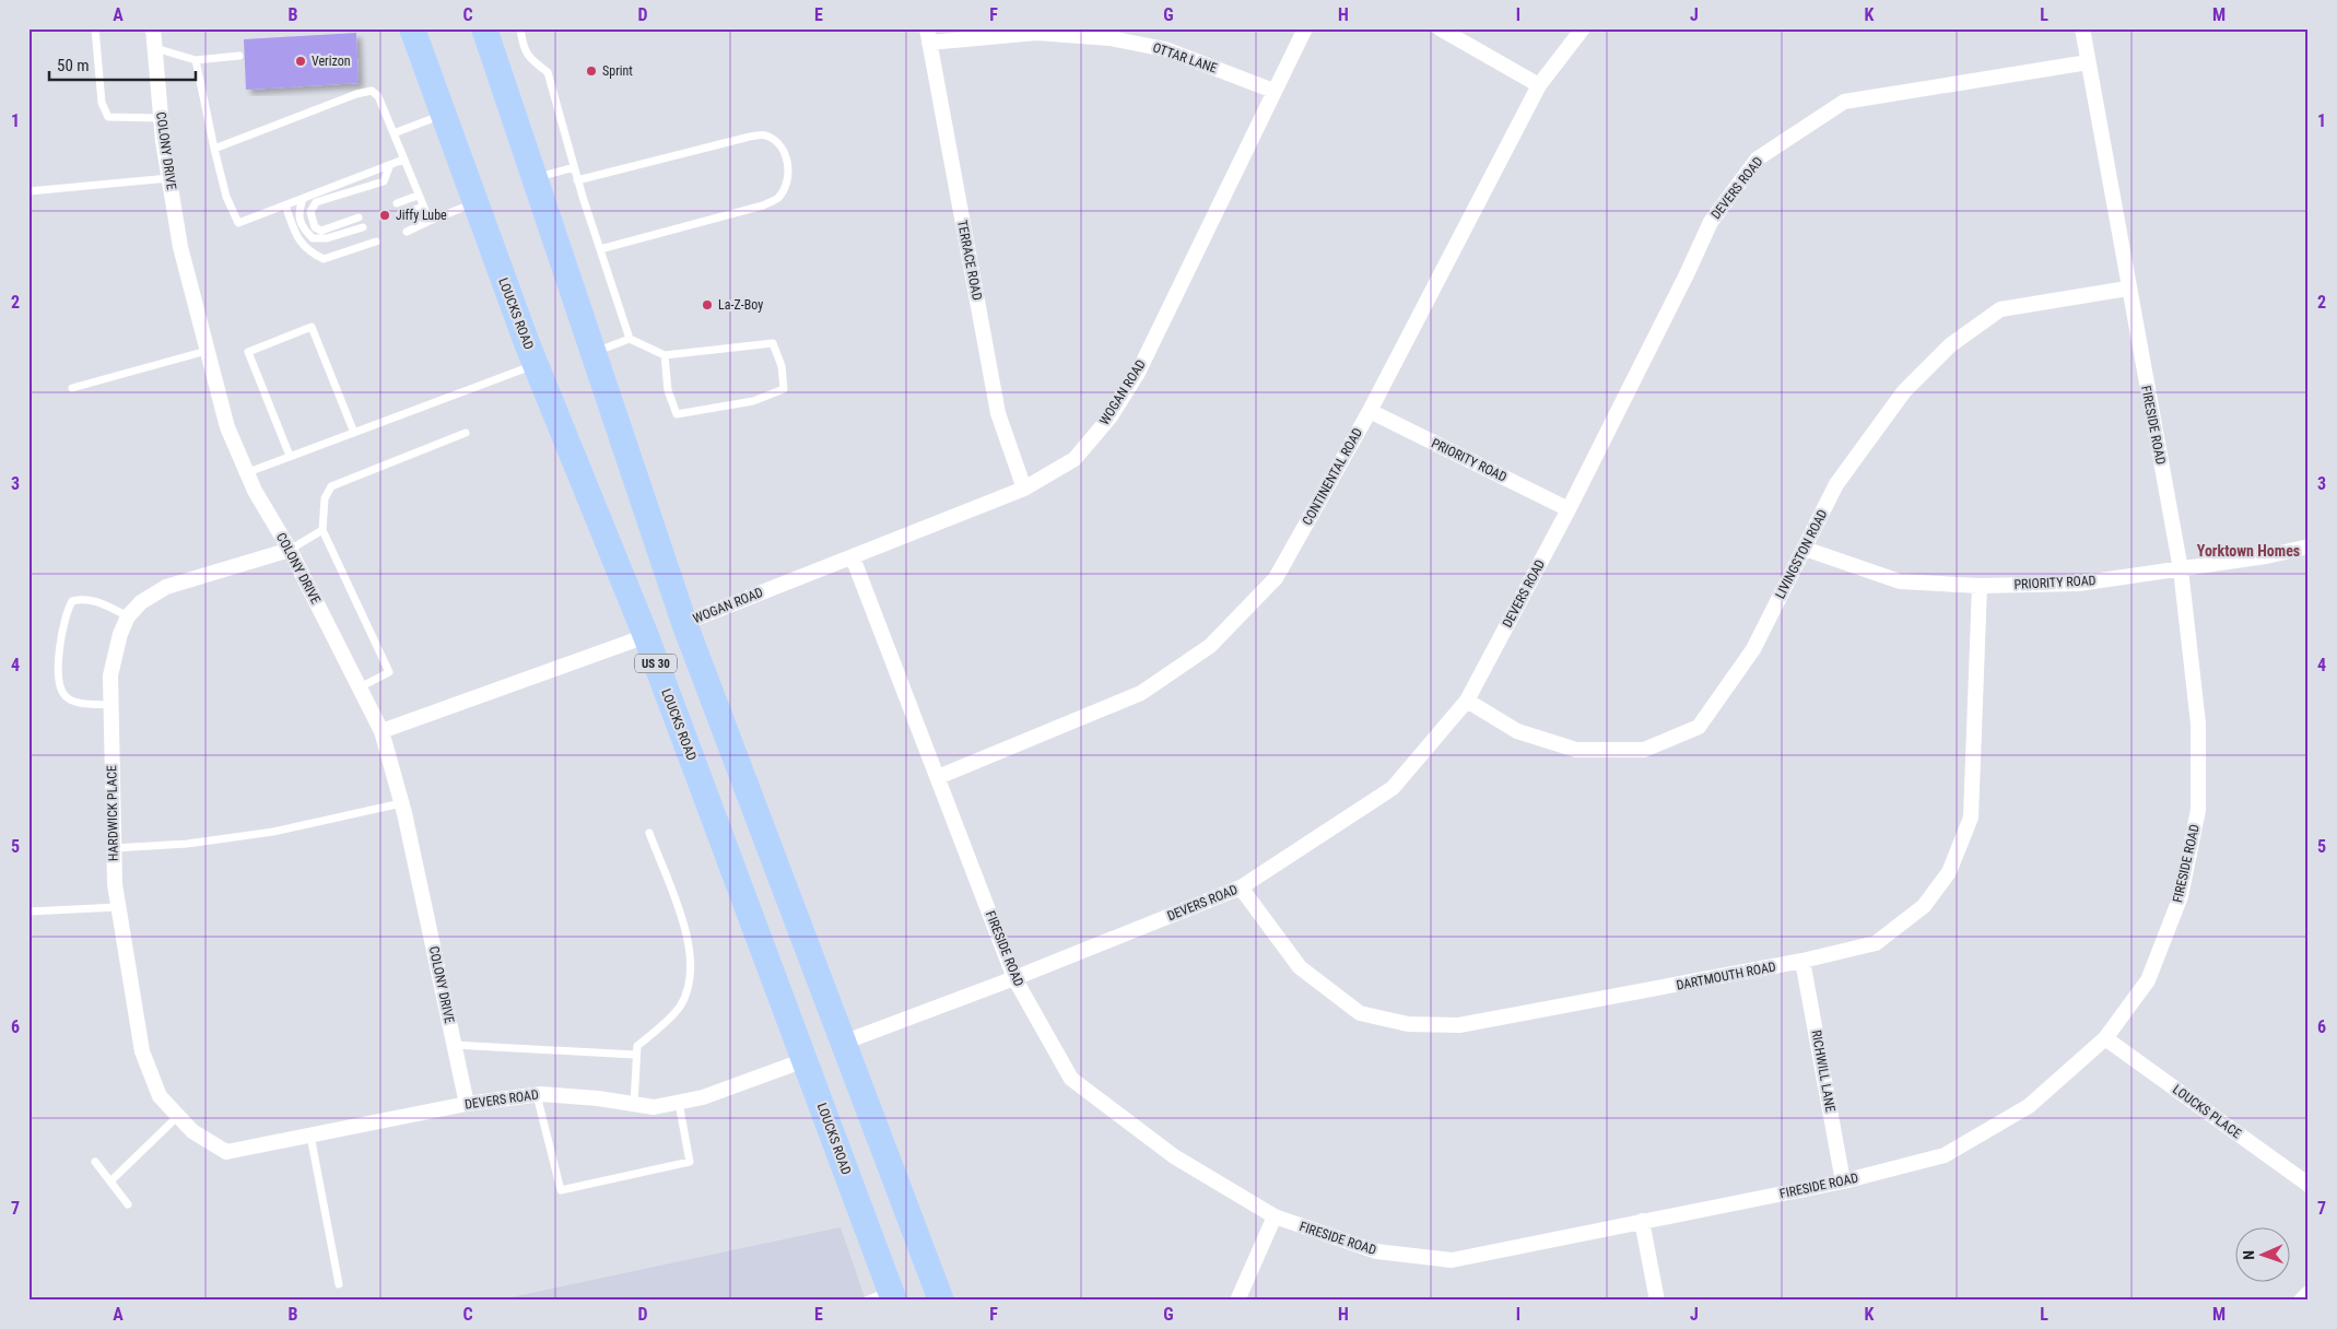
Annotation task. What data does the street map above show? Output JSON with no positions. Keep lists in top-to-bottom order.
{
  "streets": {
    "highway": ["LOUCKS ROAD", "US 30"],
    "street": [
      "OTTAR LANE",
      "COLONY DRIVE",
      "DEVERS ROAD",
      "TERRACE ROAD",
      "WOGAN ROAD",
      "FIRESIDE ROAD",
      "PRIORITY ROAD",
      "CONTINENTAL ROAD",
      "LIVINGSTON ROAD",
      "HARDWICK PLACE",
      "DARTMOUTH ROAD",
      "RICHWILL LANE",
      "LOUCKS PLACE"
    ]
  },
  "crossings": [
    ["OTTAR LANE", "TERRACE ROAD"],
    ["OTTAR LANE", "WOGAN ROAD"],
    ["COLONY DRIVE", "DEVERS ROAD"],
    ["COLONY DRIVE", "HARDWICK PLACE"],
    ["DEVERS ROAD", "LOUCKS ROAD"],
    ["DEVERS ROAD", "FIRESIDE ROAD"],
    ["DEVERS ROAD", "PRIORITY ROAD"],
    ["DEVERS ROAD", "LIVINGSTON ROAD"],
    ["DEVERS ROAD", "US 30"],
    ["DEVERS ROAD", "HARDWICK PLACE"],
    ["DEVERS ROAD", "DARTMOUTH ROAD"],
    ["TERRACE ROAD", "WOGAN ROAD"],
    ["WOGAN ROAD", "FIRESIDE ROAD"],
    ["WOGAN ROAD", "US 30"],
    ["FIRESIDE ROAD", "PRIORITY ROAD"],
    ["FIRESIDE ROAD", "CONTINENTAL ROAD"],
    ["FIRESIDE ROAD", "LIVINGSTON ROAD"],
    ["FIRESIDE ROAD", "RICHWILL LANE"],
    ["FIRESIDE ROAD", "LOUCKS PLACE"],
    ["PRIORITY ROAD", "CONTINENTAL ROAD"],
    ["PRIORITY ROAD", "LIVINGSTON ROAD"],
    ["PRIORITY ROAD", "DARTMOUTH ROAD"],
    ["DARTMOUTH ROAD", "RICHWILL LANE"]
  ],
  "districts": ["Yorktown Homes"],
  "places": [
    "Verizon",
    "Sprint",
    "Jiffy Lube",
    "La-Z-Boy"
  ],
  "scale_bar": "50 m",
  "north": "left",
  "grid": {
    "columns": [
      "A",
      "B",
      "C",
      "D",
      "E",
      "F",
      "G",
      "H",
      "I",
      "J",
      "K",
      "L",
      "M"
    ],
    "rows": [
      "1",
      "2",
      "3",
      "4",
      "5",
      "6",
      "7"
    ]
  }
}
